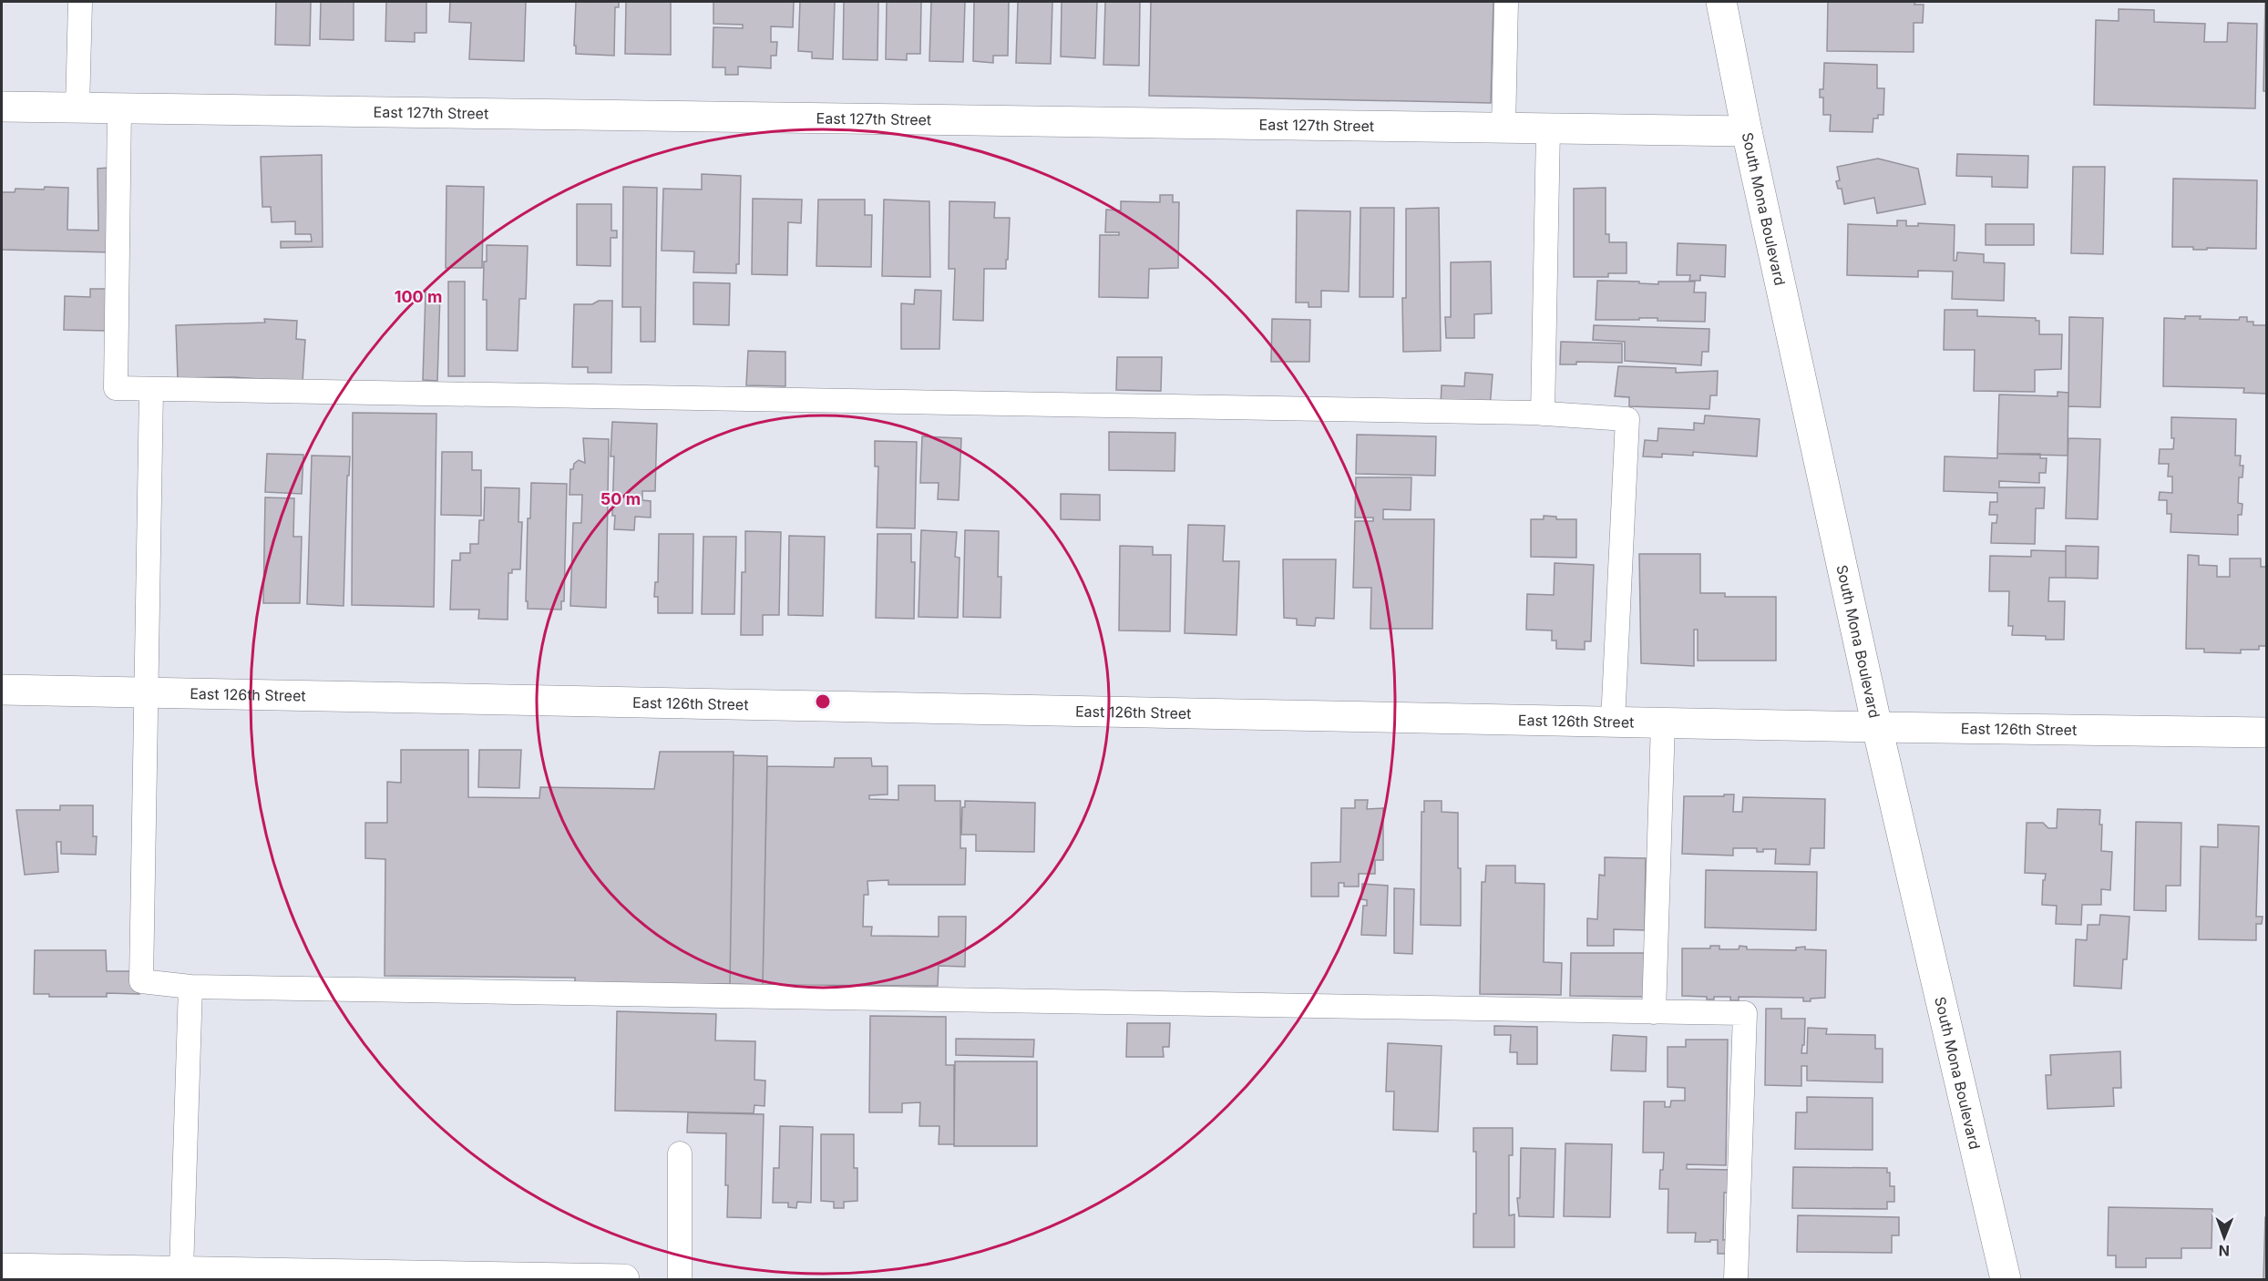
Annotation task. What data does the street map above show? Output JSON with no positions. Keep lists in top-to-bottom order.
{
  "streets": {
    "street": ["East 127th Street", "South Mona Boulevard", "East 126th Street"]
  },
  "crossings": [
    ["East 127th Street", "South Mona Boulevard"],
    ["South Mona Boulevard", "East 126th Street"]
  ],
  "north": "bottom",
  "rings": ["100 m", "50 m"]
}
